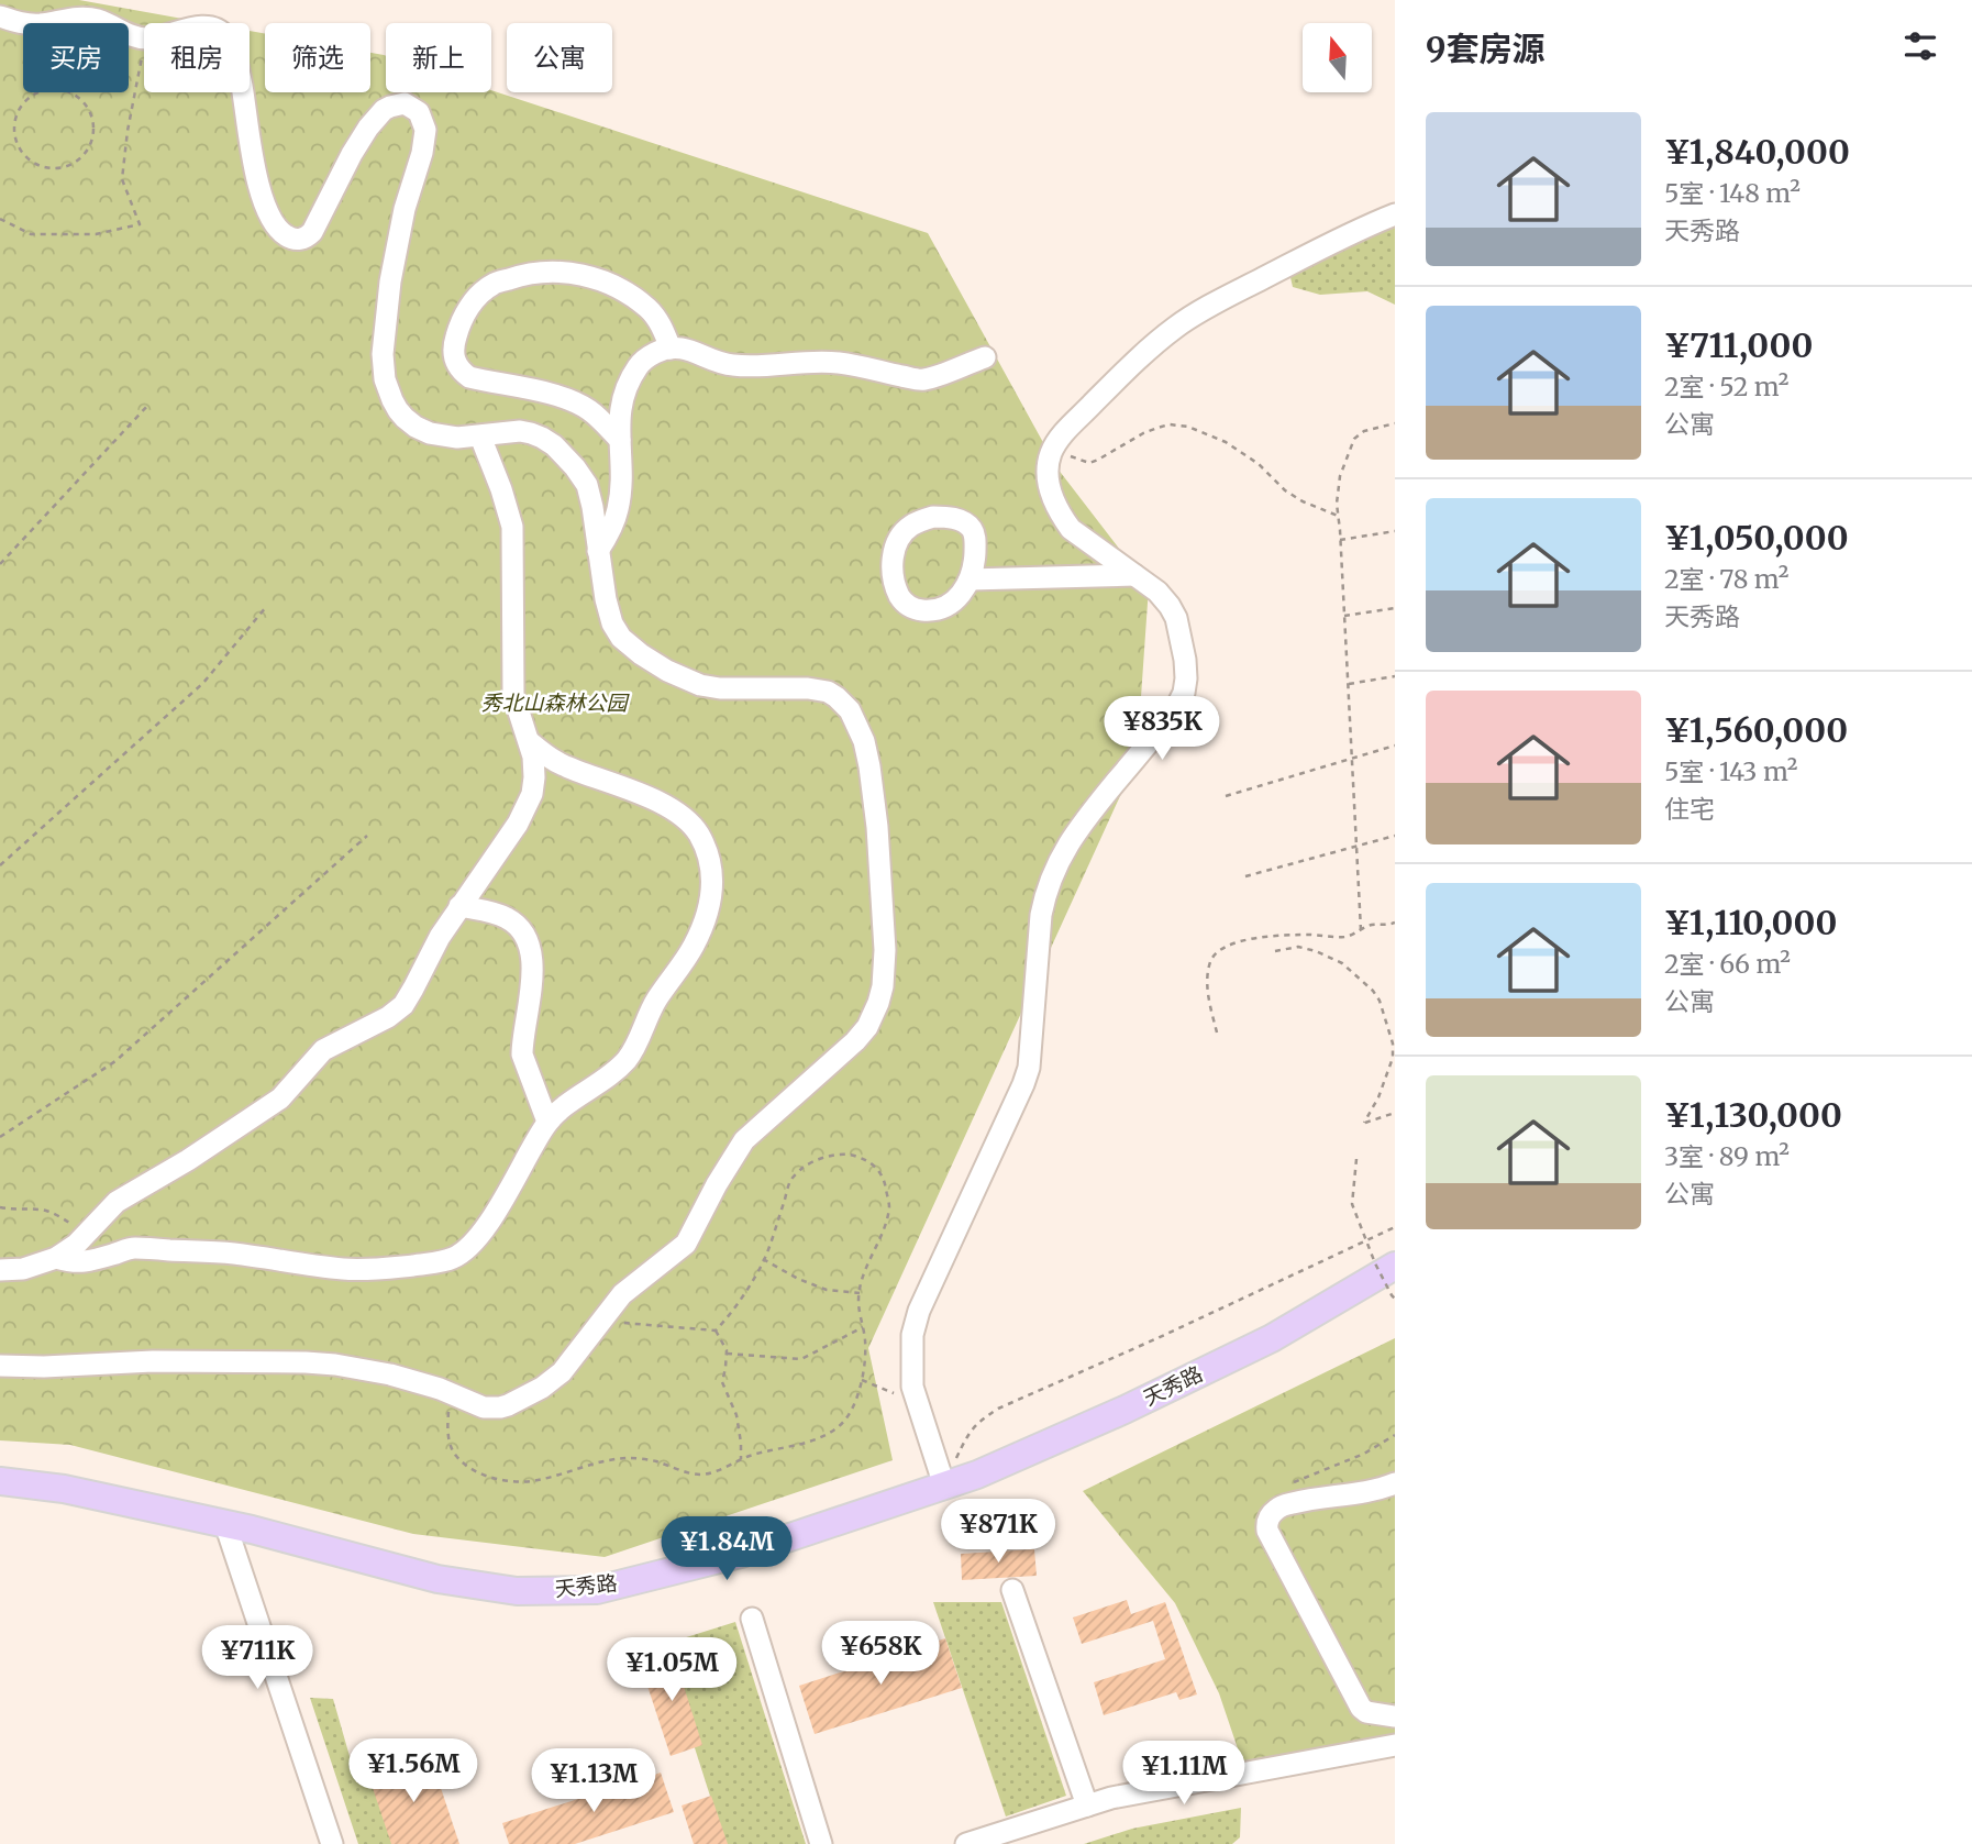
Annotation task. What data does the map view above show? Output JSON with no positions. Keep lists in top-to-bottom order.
{
  "streets": {
    "main road": ["天秀路"]
  },
  "parks": ["秀北山森林公园"],
  "north": "top",
  "page": {
    "heading": "9套房源",
    "chip": [
      "买房",
      "租房",
      "筛选",
      "新上",
      "公寓"
    ],
    "list": [
      {
        "name": "¥1,840,000",
        "note": "5室 · 148 m² · 天秀路"
      },
      {
        "name": "¥711,000",
        "note": "2室 · 52 m² · 公寓"
      },
      {
        "name": "¥1,050,000",
        "note": "2室 · 78 m² · 天秀路"
      },
      {
        "name": "¥1,560,000",
        "note": "5室 · 143 m² · 住宅"
      },
      {
        "name": "¥1,110,000",
        "note": "2室 · 66 m² · 公寓"
      },
      {
        "name": "¥1,130,000",
        "note": "3室 · 89 m² · 公寓"
      }
    ],
    "price": [
      "¥835K",
      "¥871K",
      "¥1.84M",
      "¥658K",
      "¥711K",
      "¥1.05M",
      "¥1.56M",
      "¥1.11M",
      "¥1.13M"
    ]
  }
}
